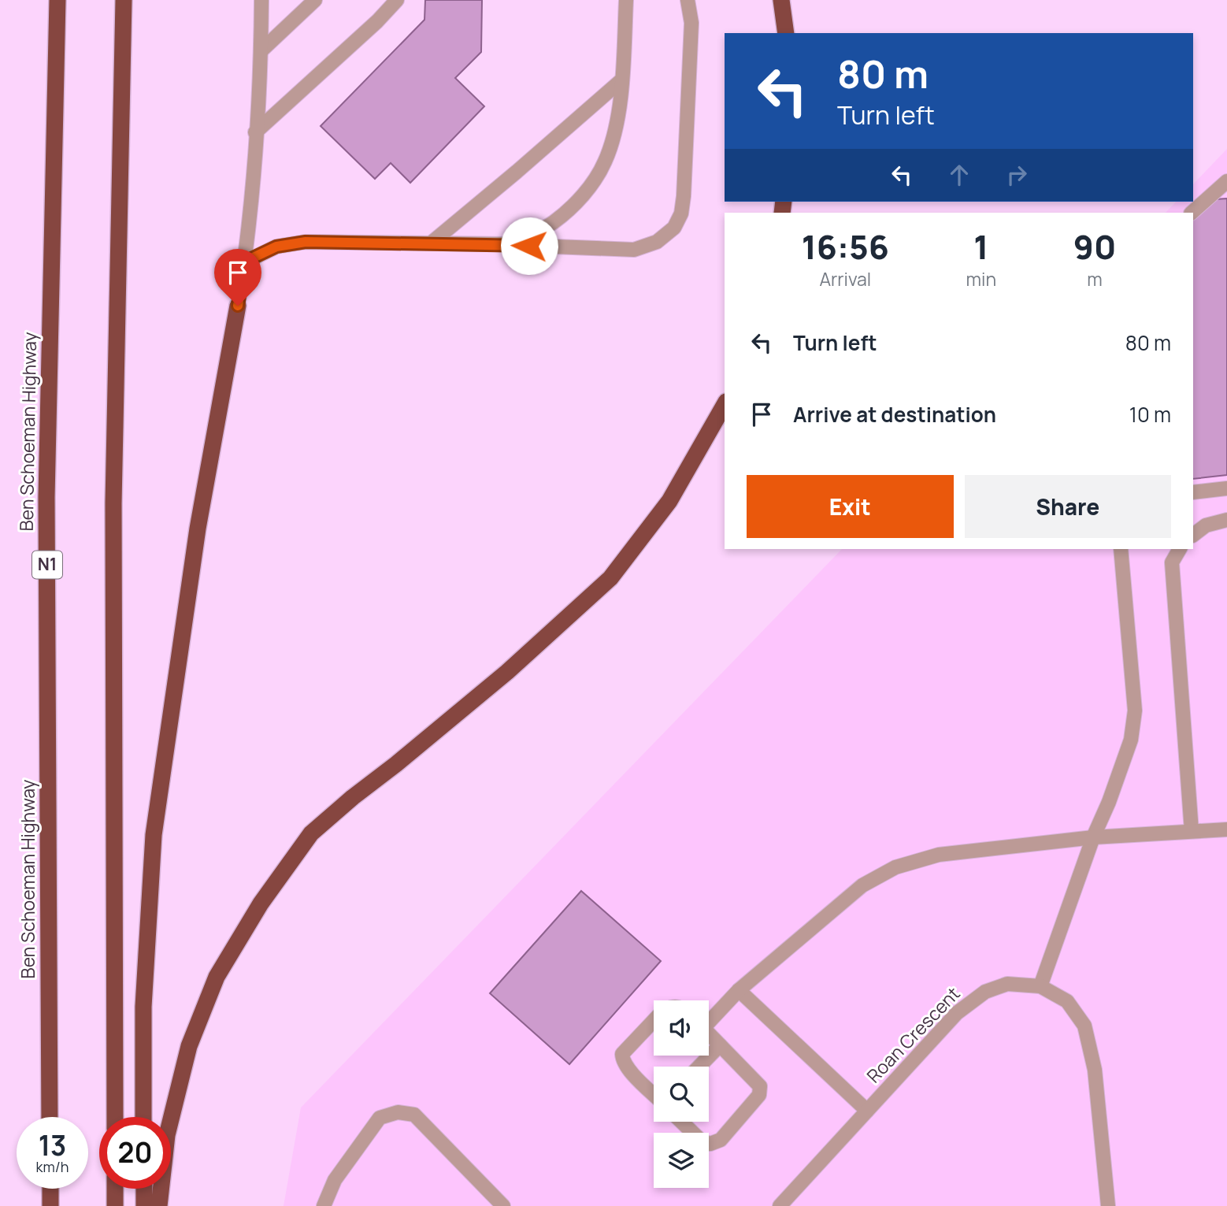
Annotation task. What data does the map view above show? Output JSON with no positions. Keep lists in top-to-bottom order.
{
  "streets": {
    "highway": ["Ben Schoeman Highway", "N1"],
    "street": ["Roan Crescent"]
  },
  "page": {
    "turn": ["80 m", "Turn left"],
    "eta": [
      "16:56",
      "Arrival",
      "1",
      "min",
      "90",
      "m"
    ],
    "list": [
      {
        "name": "Turn left",
        "value": "80 m"
      },
      {
        "name": "Arrive at destination",
        "value": "10 m"
      }
    ],
    "buttons": ["Exit", "Share"],
    "speed": "13 km/h",
    "limit": "20"
  }
}
